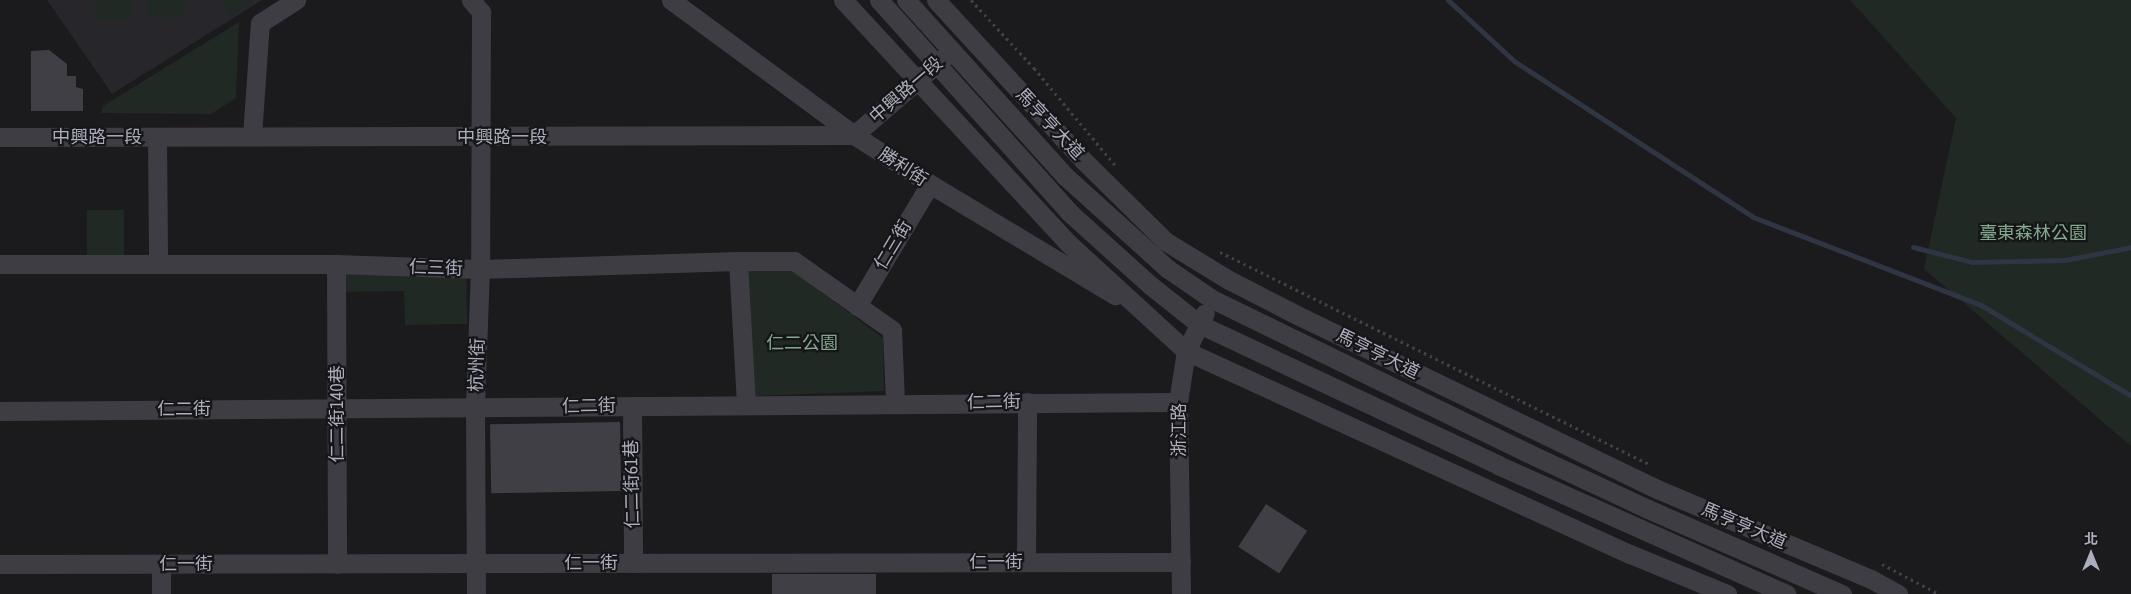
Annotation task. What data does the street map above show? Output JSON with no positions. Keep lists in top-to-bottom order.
{
  "streets": {
    "street": [
      "中興路一段",
      "馬亨亨大道",
      "勝利街",
      "仁三街",
      "杭州街",
      "仁二街",
      "仁二街140巷",
      "浙江路",
      "仁二街61巷",
      "仁一街"
    ]
  },
  "crossings": [
    ["中興路一段", "馬亨亨大道"],
    ["中興路一段", "勝利街"],
    ["中興路一段", "杭州街"],
    ["馬亨亨大道", "浙江路"],
    ["勝利街", "仁三街"],
    ["仁三街", "杭州街"],
    ["仁三街", "仁二街"],
    ["仁三街", "仁二街140巷"],
    ["杭州街", "仁二街"],
    ["杭州街", "仁一街"],
    ["仁二街", "仁二街140巷"],
    ["仁二街", "浙江路"],
    ["仁二街", "仁二街61巷"],
    ["仁二街140巷", "仁一街"],
    ["浙江路", "仁一街"],
    ["仁二街61巷", "仁一街"]
  ],
  "parks": ["臺東森林公園", "仁二公園"],
  "north": "top"
}
